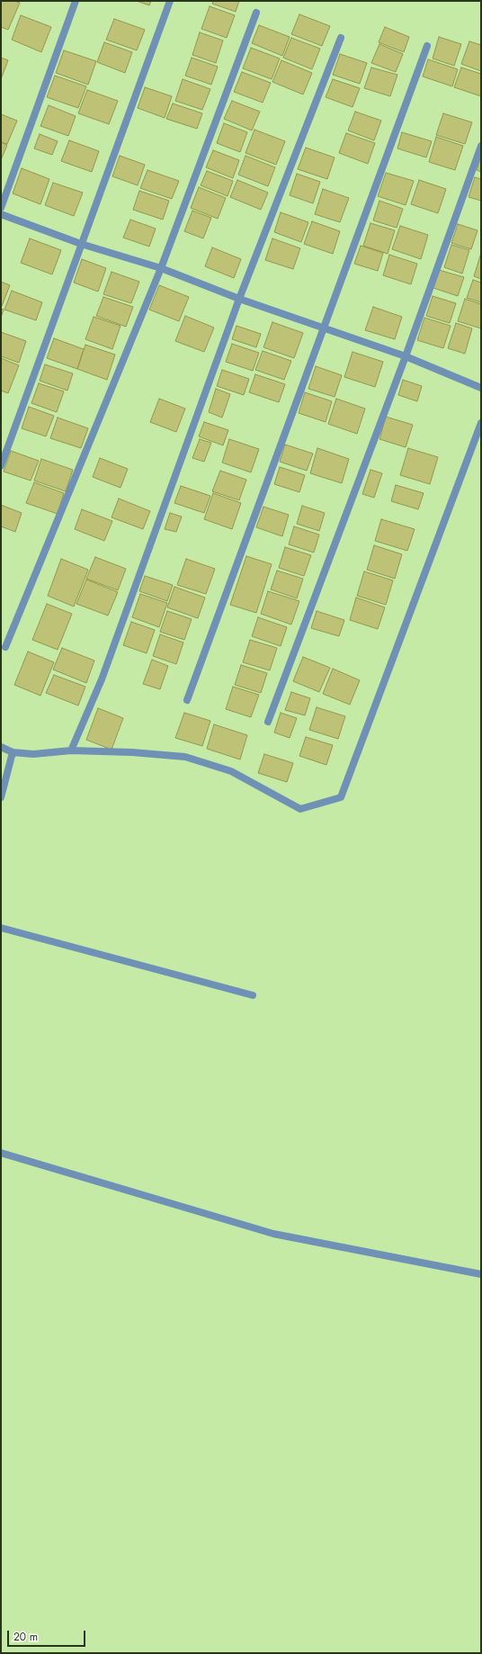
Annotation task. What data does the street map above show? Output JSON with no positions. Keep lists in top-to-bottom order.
{
  "scale_bar": "20 m"
}
